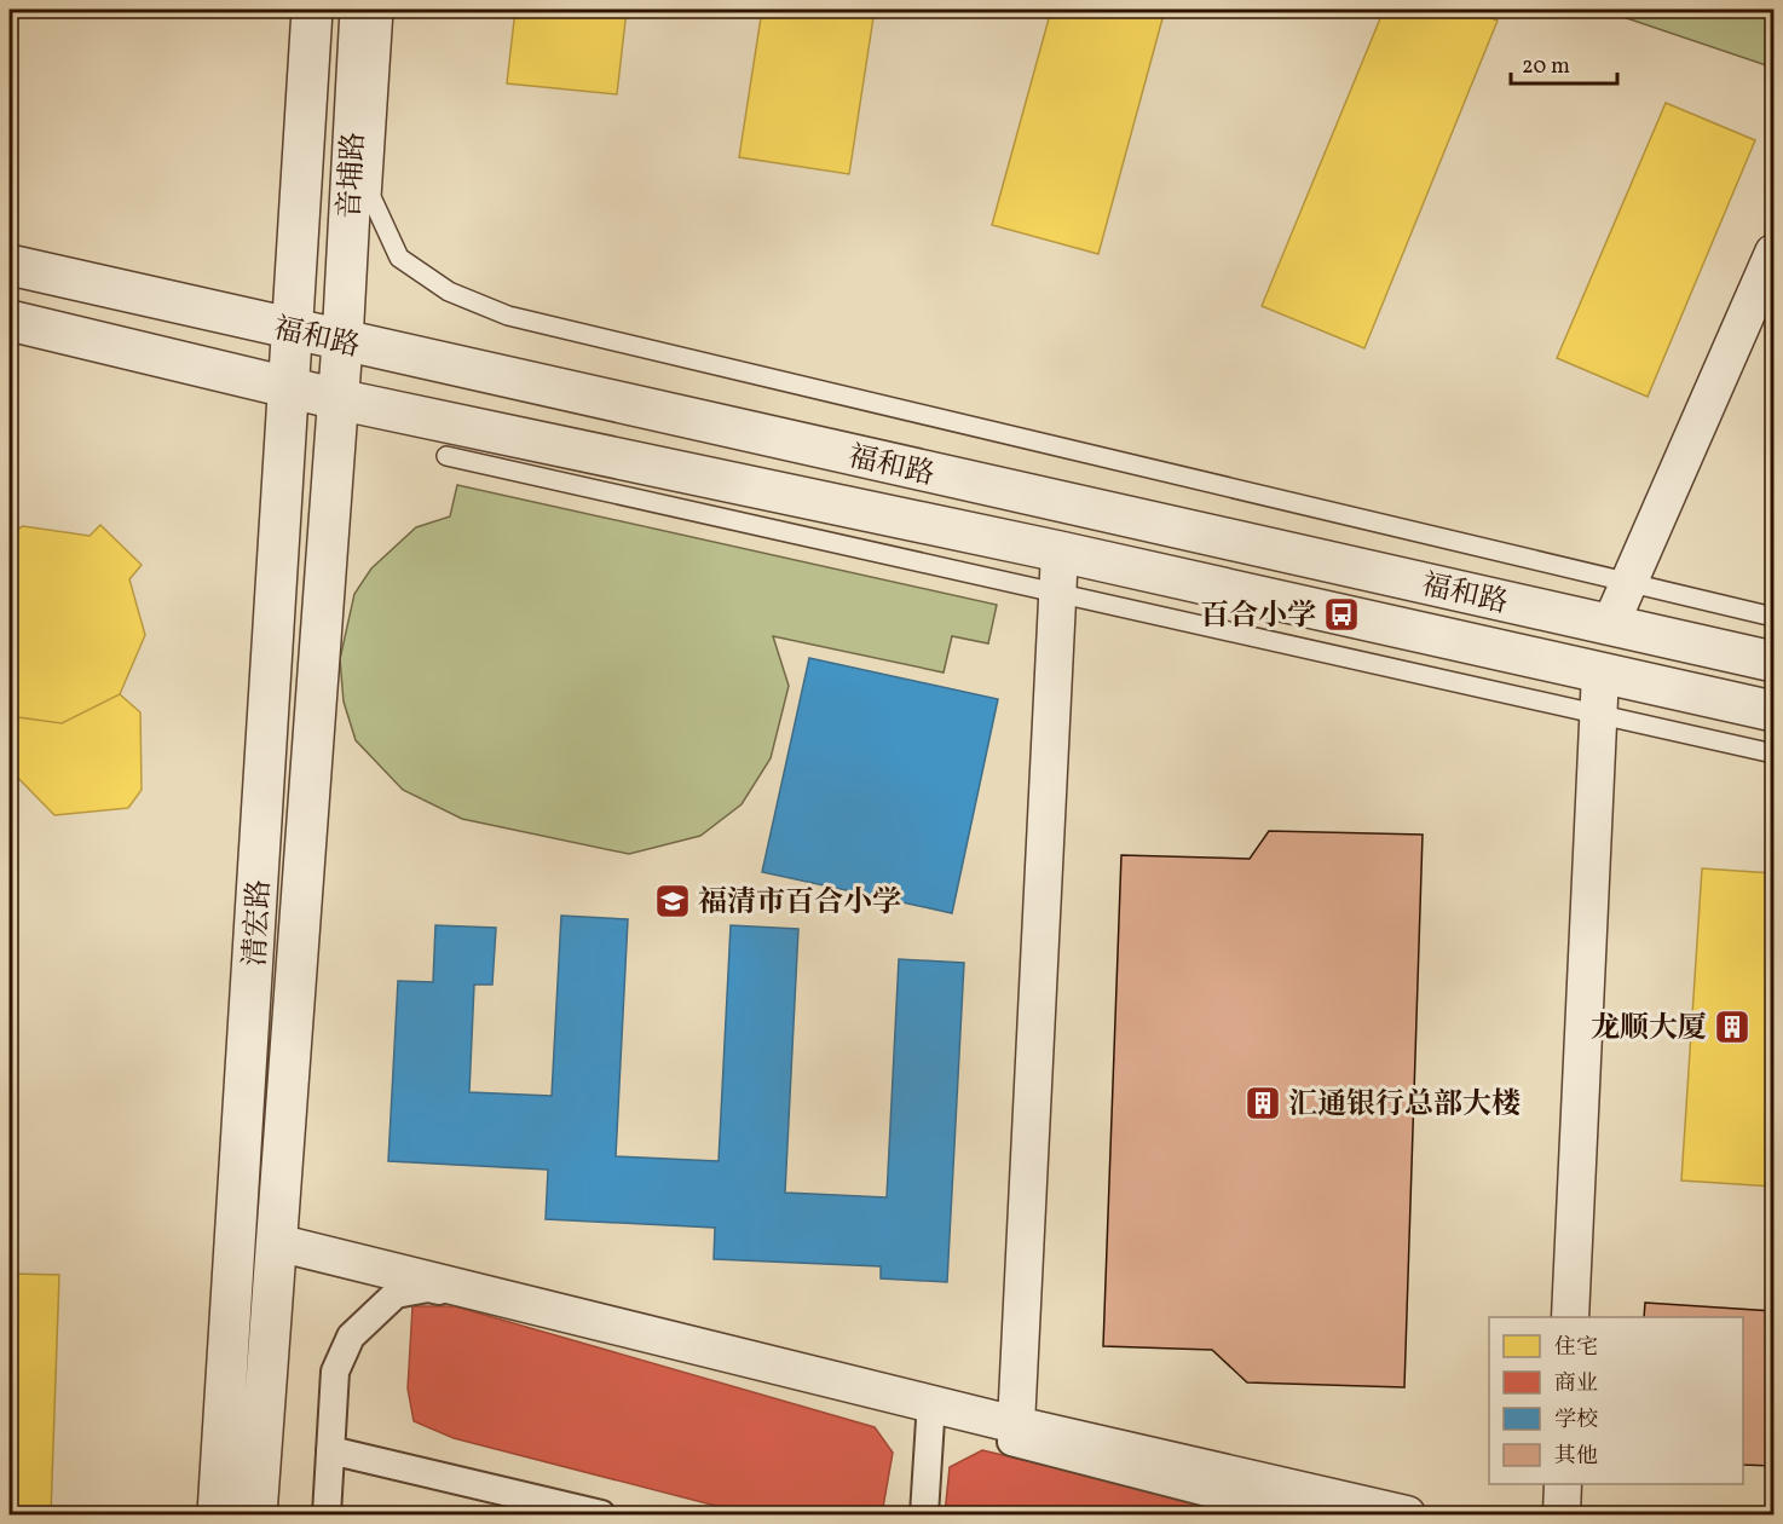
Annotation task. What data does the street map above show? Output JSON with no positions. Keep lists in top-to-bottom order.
{
  "streets": {
    "street": ["音埔路", "福和路", "清宏路"]
  },
  "crossings": [
    ["音埔路", "福和路"],
    ["音埔路", "清宏路"],
    ["福和路", "清宏路"]
  ],
  "places": {
    "bus stop": ["百合小学"],
    "school or university": ["福清市百合小学"],
    "building": ["龙顺大厦", "汇通银行总部大楼"]
  },
  "legend": [
    "住宅",
    "商业",
    "学校",
    "其他"
  ],
  "scale_bar": "20 m"
}
